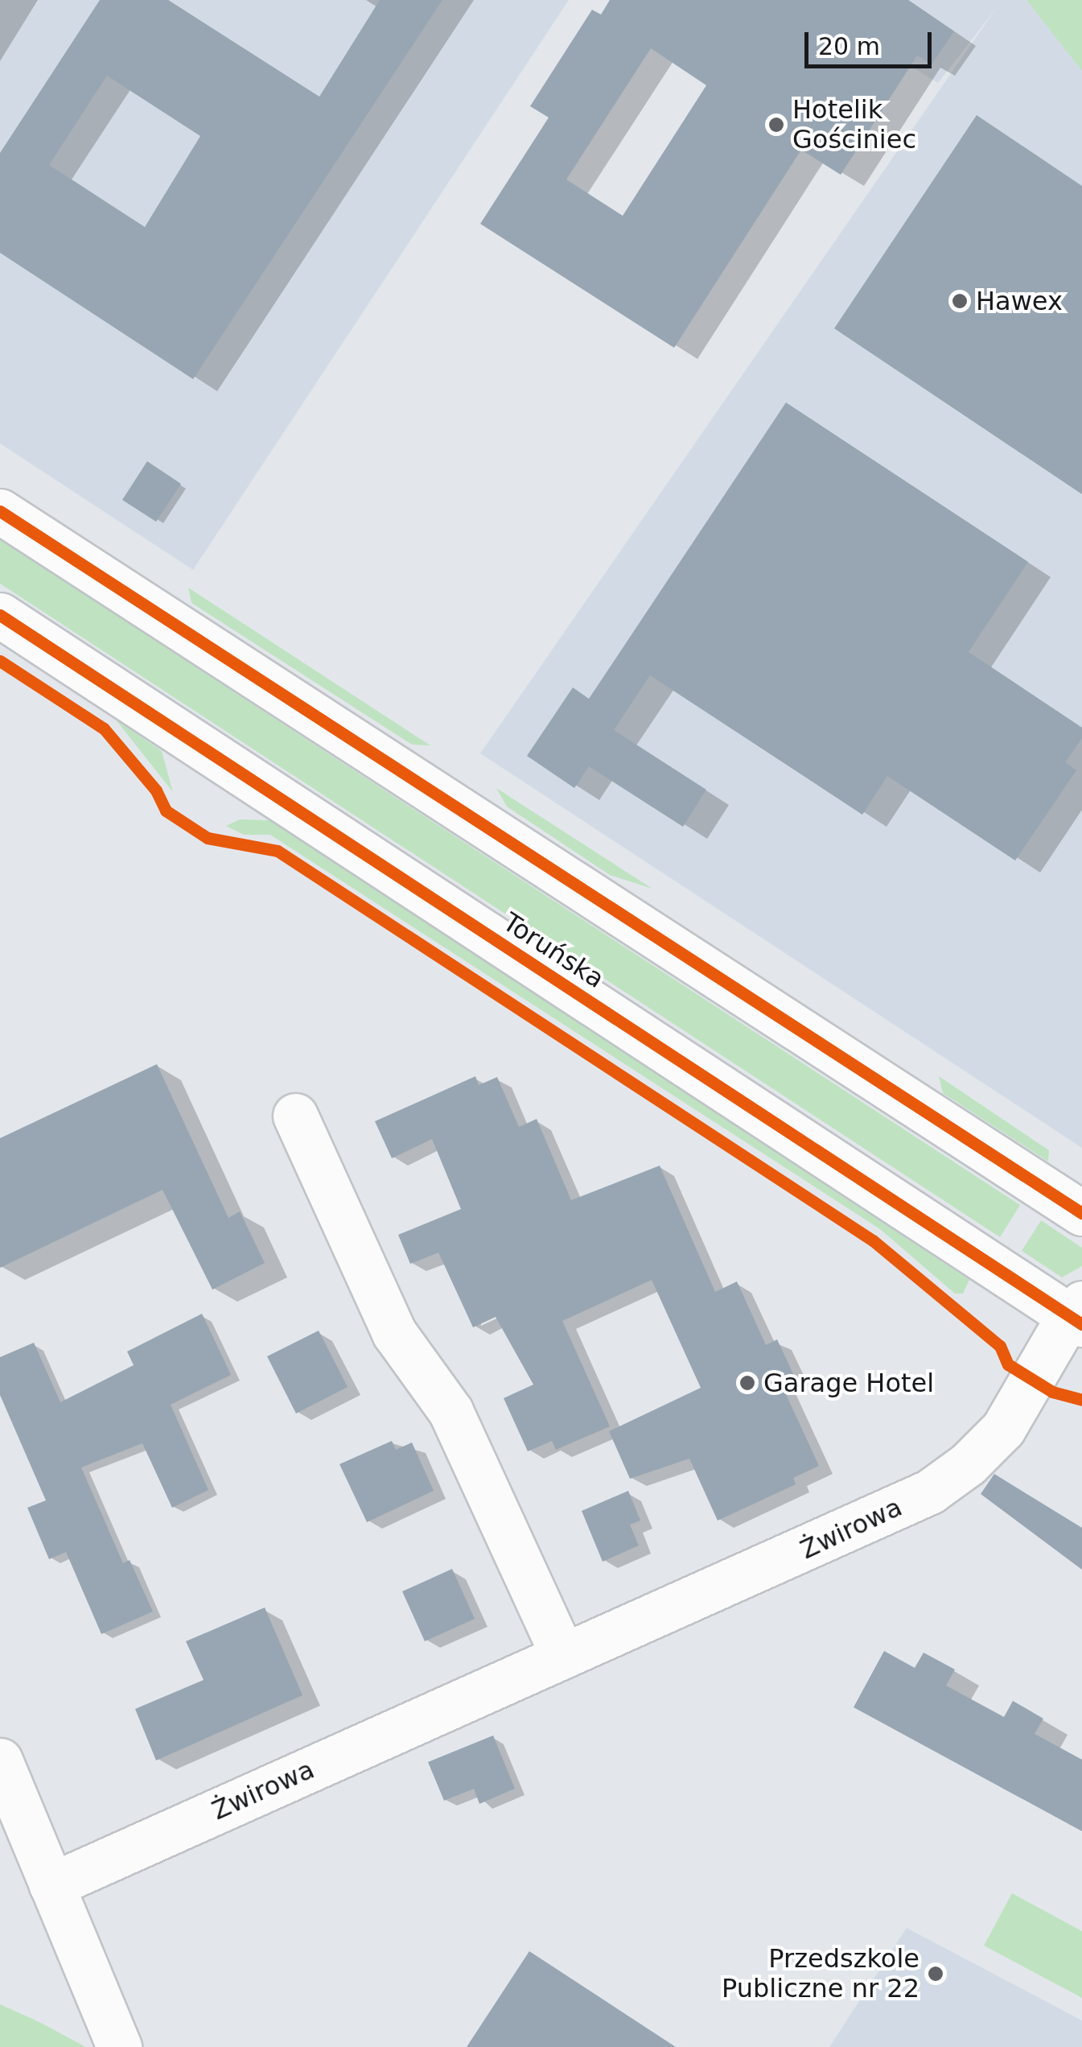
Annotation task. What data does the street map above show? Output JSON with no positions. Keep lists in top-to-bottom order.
{
  "streets": {
    "main road": ["Toruńska", "Żwirowa"]
  },
  "crossings": [
    ["Toruńska", "Żwirowa"]
  ],
  "places": [
    "Hotelik Gościniec",
    "Hawex",
    "Garage Hotel",
    "Przedszkole Publiczne nr 22"
  ],
  "scale_bar": "20 m"
}
